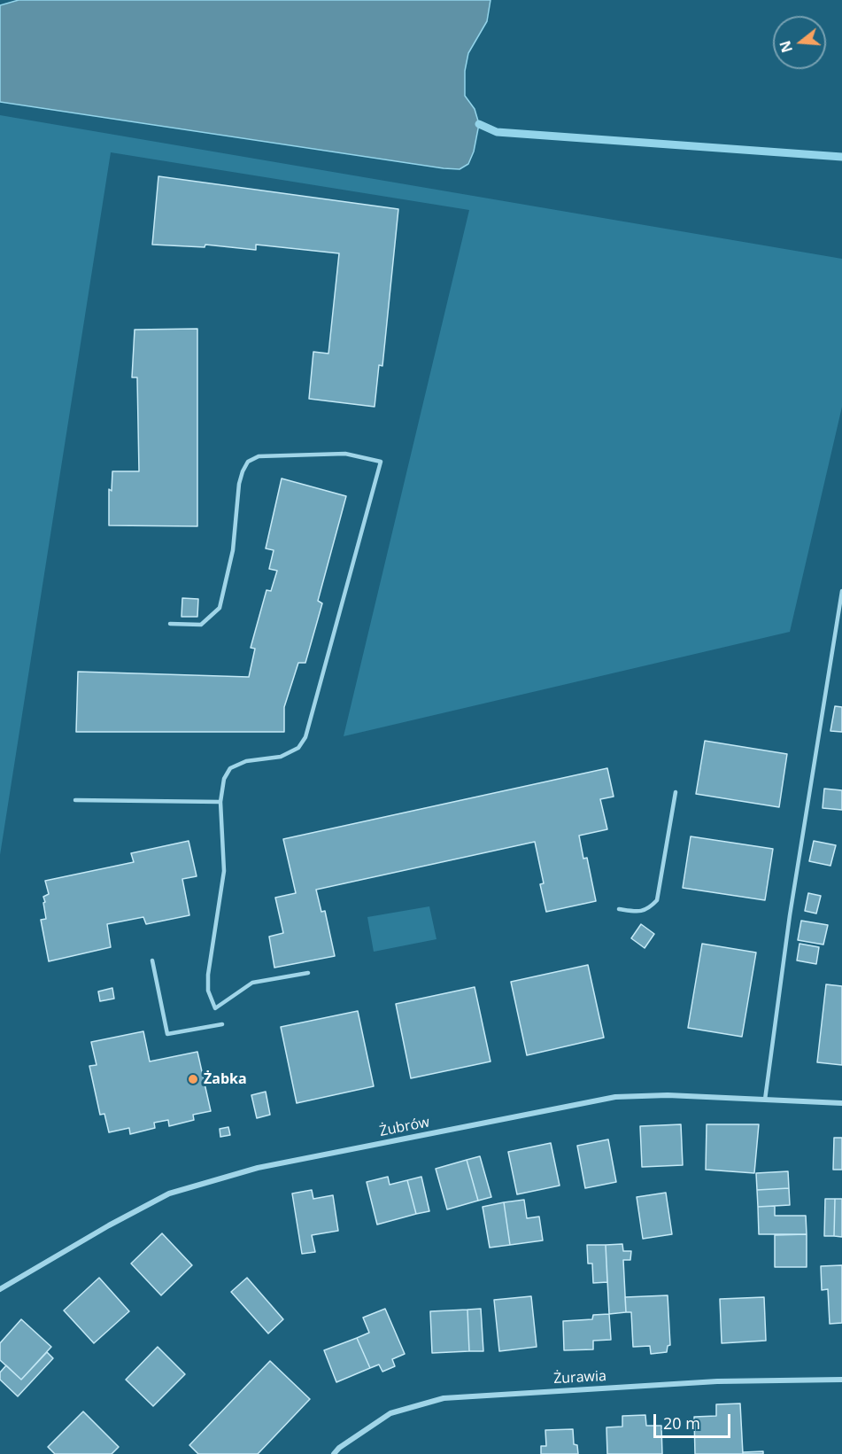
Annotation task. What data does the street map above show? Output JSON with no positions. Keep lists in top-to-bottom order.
{
  "streets": {
    "street": ["Żubrów", "Żurawia"]
  },
  "places": ["Żabka"],
  "scale_bar": "20 m",
  "north": "left"
}
